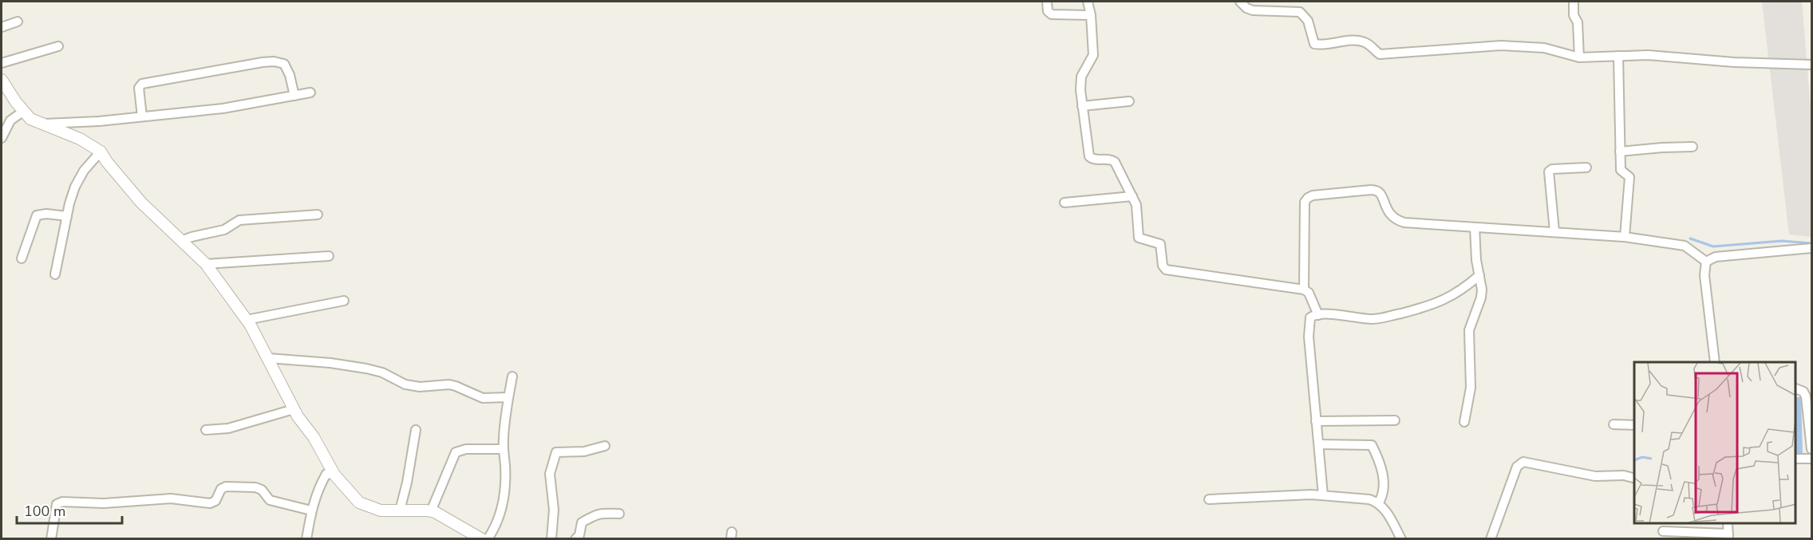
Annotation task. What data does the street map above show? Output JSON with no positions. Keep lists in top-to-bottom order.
{
  "scale_bar": "100 m"
}
